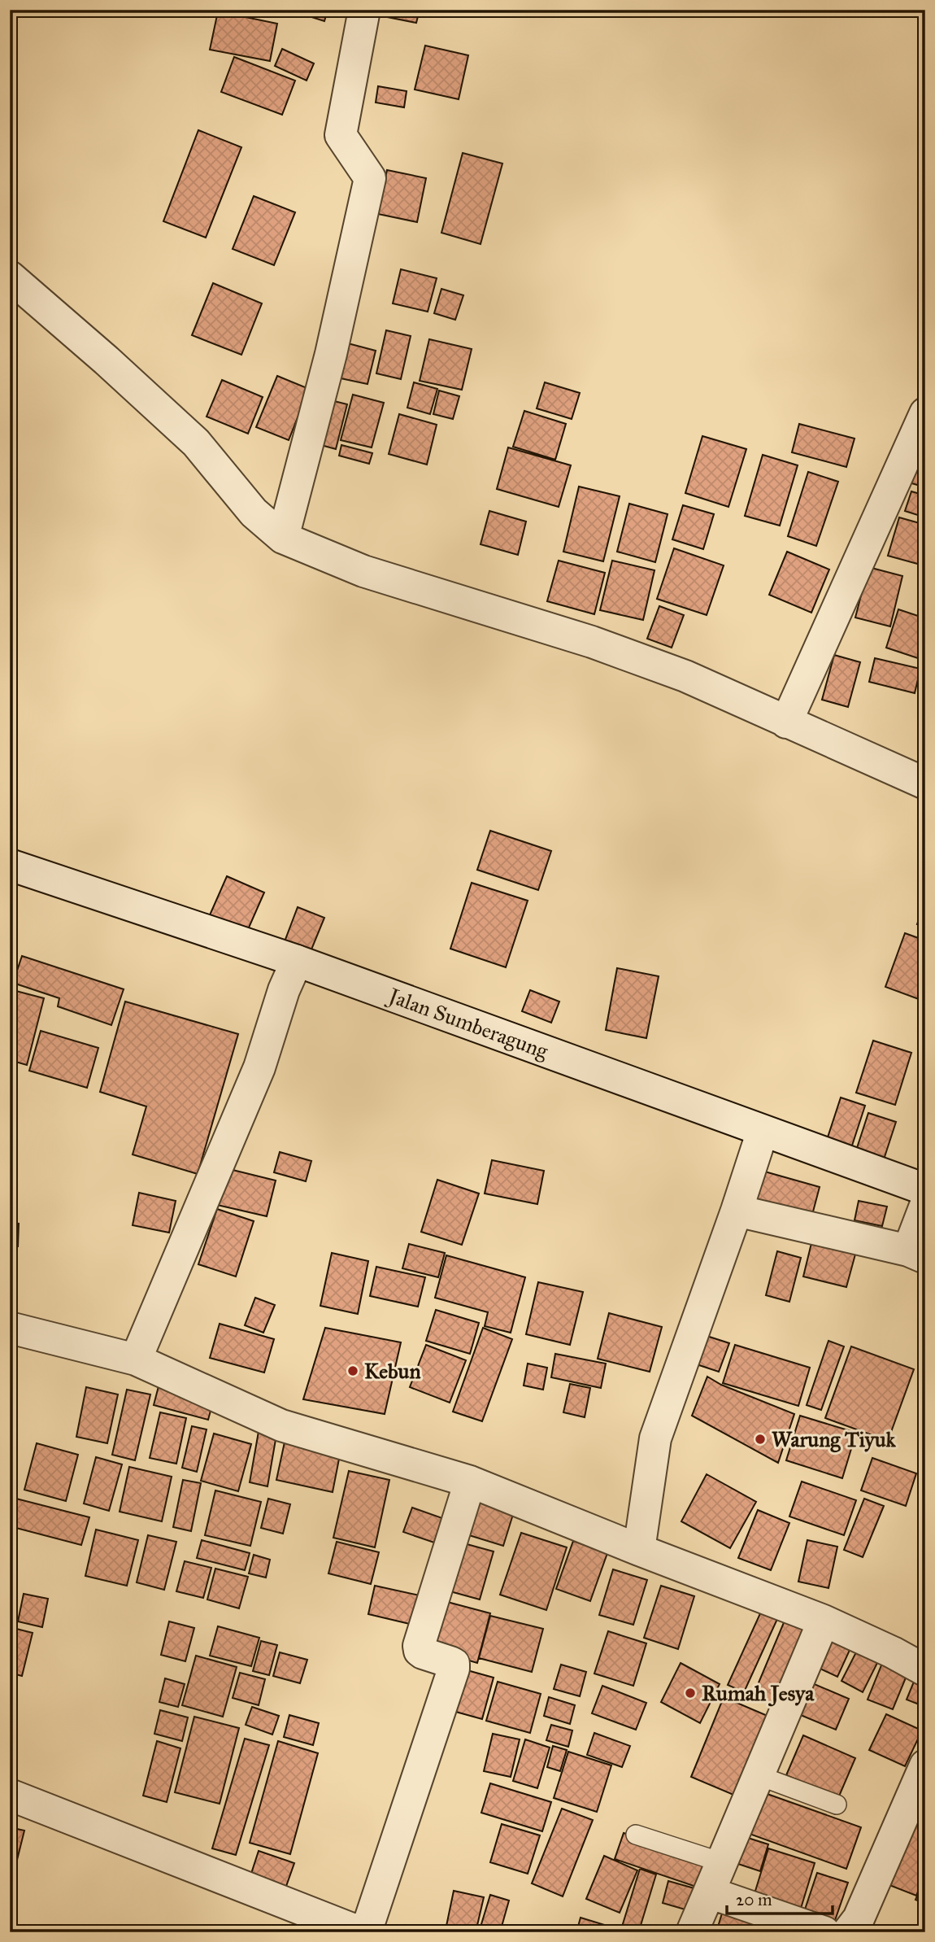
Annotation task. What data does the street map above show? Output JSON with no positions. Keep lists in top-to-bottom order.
{
  "streets": {
    "street": ["Jalan Sumberagung"]
  },
  "places": ["Kebun", "Warung Tiyuk", "Rumah Jesya"],
  "scale_bar": "20 m"
}
